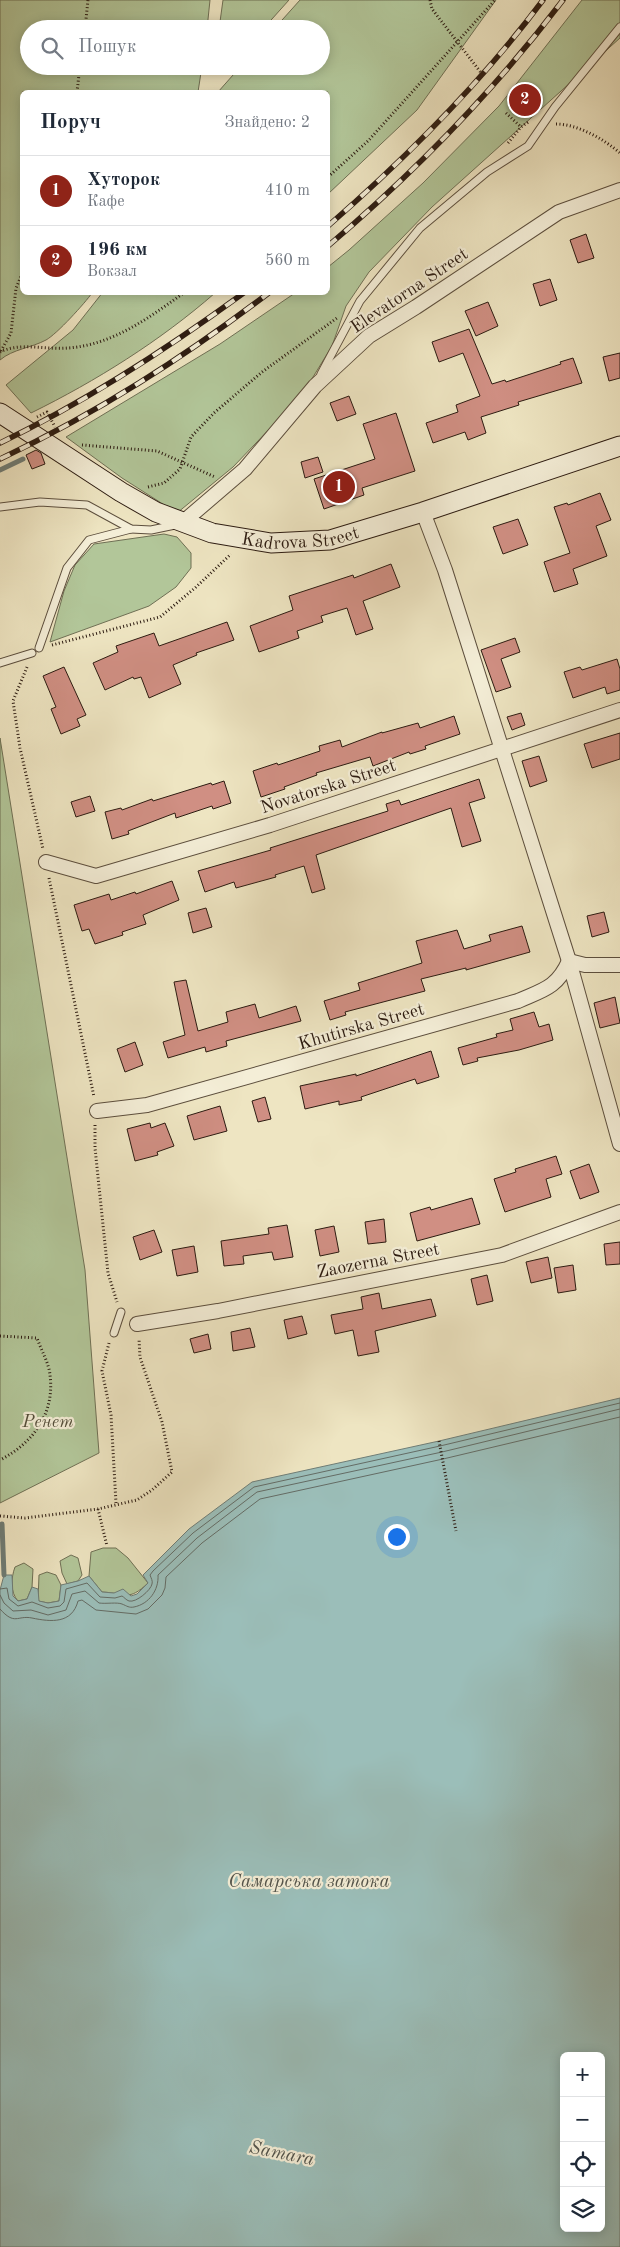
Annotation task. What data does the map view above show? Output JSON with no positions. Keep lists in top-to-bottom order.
{
  "streets": {
    "street": [
      "Elevatorna Street",
      "Kadrova Street",
      "Novatorska Street",
      "Khutirska Street",
      "Zaozerna Street"
    ]
  },
  "crossings": [
    ["Elevatorna Street", "Kadrova Street"]
  ],
  "water": ["Самарська затока", "Samara"],
  "parks": ["Ренет"],
  "page": {
    "search": "Пошук",
    "pins": ["2", "1"],
    "heading": ["Поруч", "Знайдено: 2"],
    "list": [
      {
        "mark": "1",
        "name": "Хуторок",
        "note": "Кафе",
        "value": "410 m"
      },
      {
        "mark": "2",
        "name": "196 км",
        "note": "Вокзал",
        "value": "560 m"
      }
    ],
    "map_buttons": ["+", "−"]
  }
}
